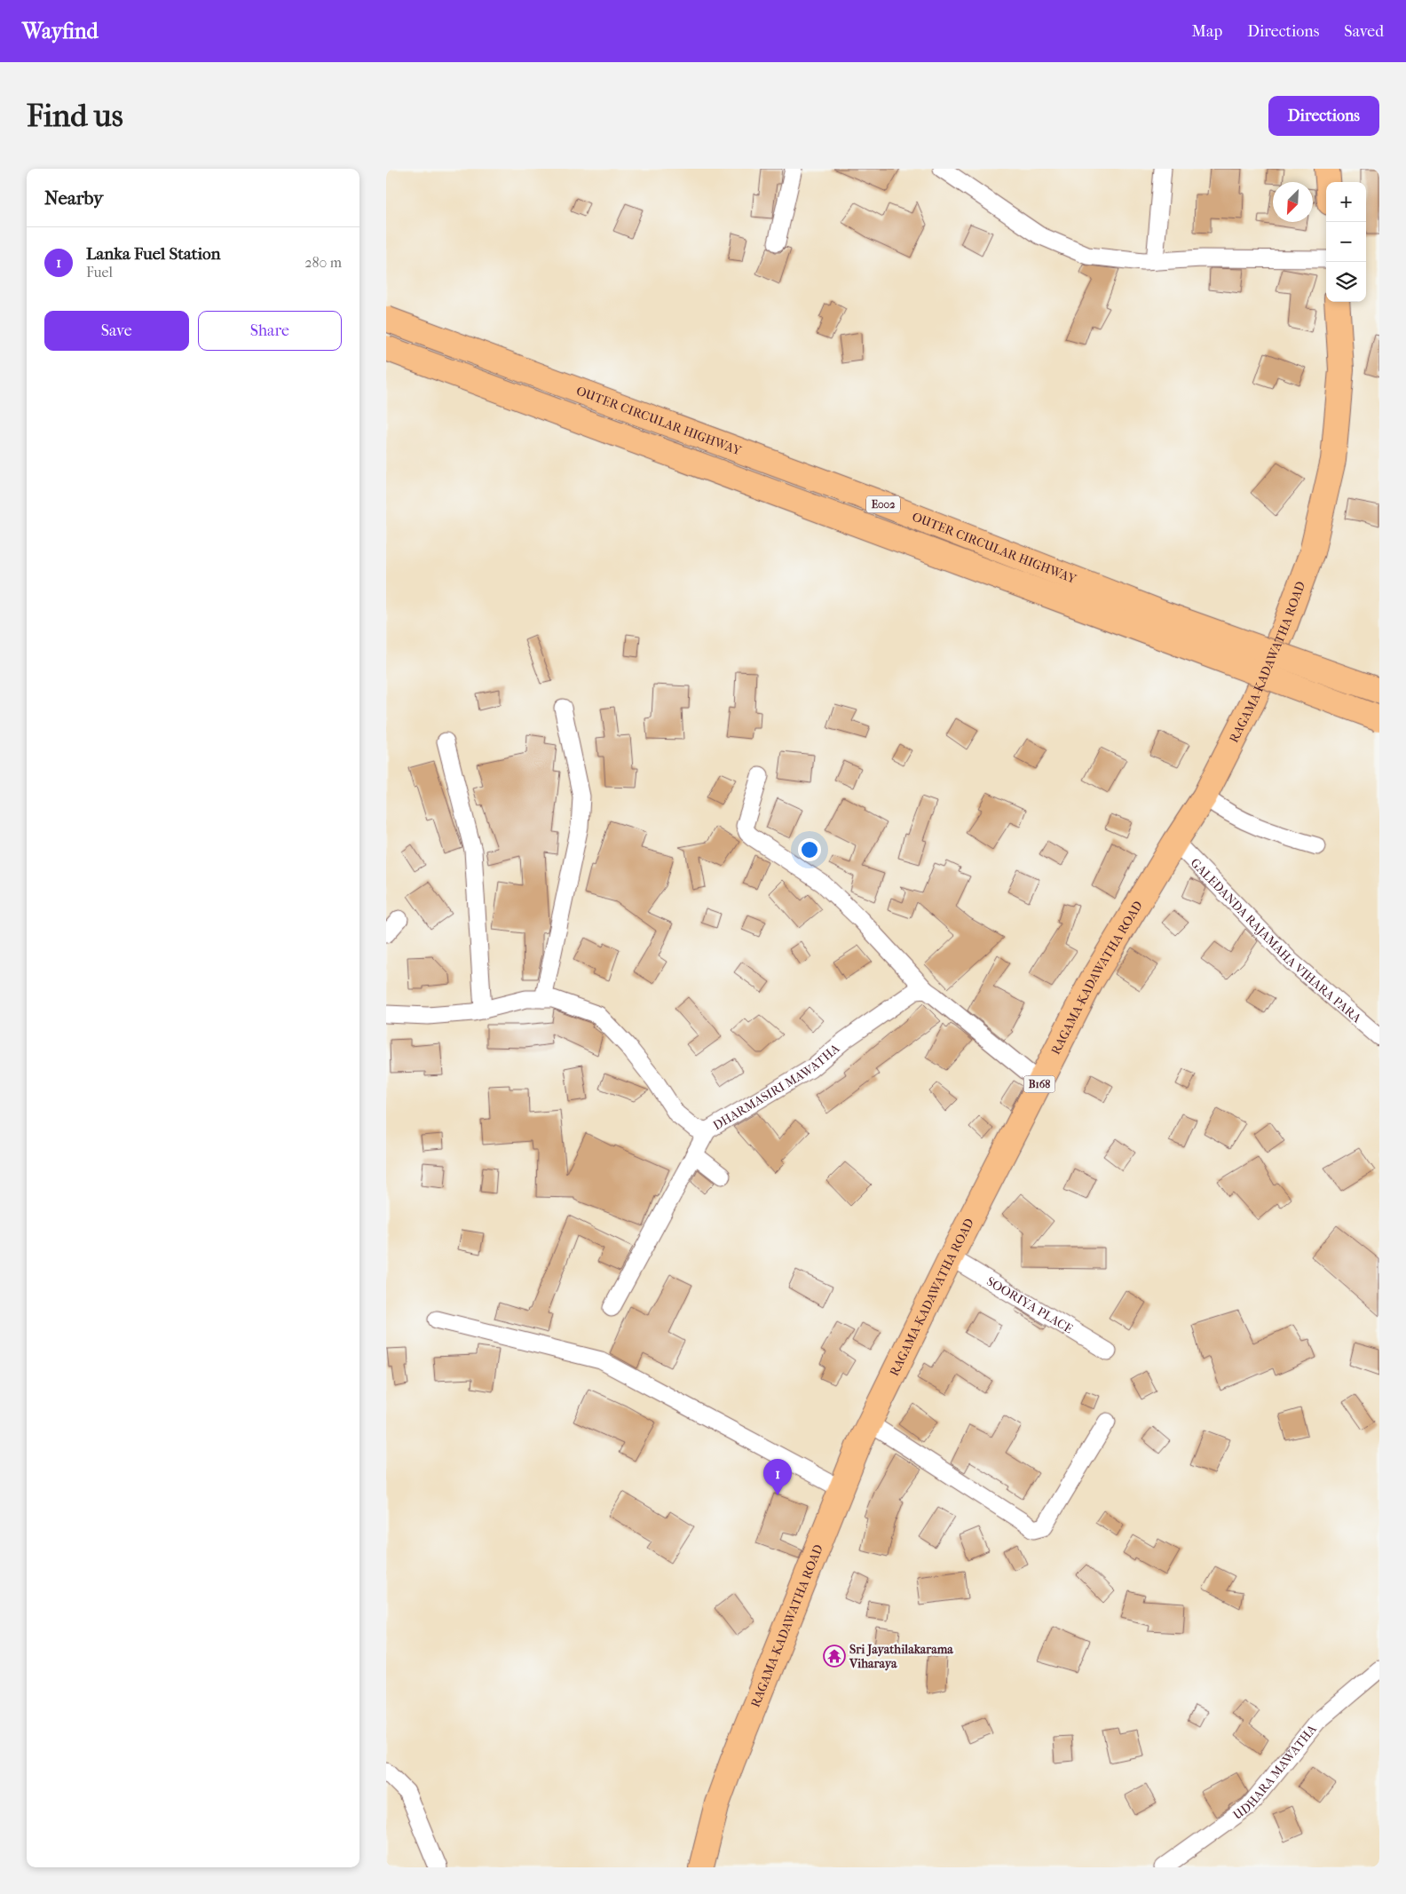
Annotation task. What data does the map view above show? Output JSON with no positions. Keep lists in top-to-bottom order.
{
  "streets": {
    "main road": [
      "OUTER CIRCULAR HIGHWAY",
      "E002",
      "RAGAMA-KADAWATHA ROAD",
      "B168"
    ],
    "street": [
      "GALEDANDA RAJAMAHA VIHARA PARA",
      "DHARMASIRI MAWATHA",
      "SOORIYA PLACE",
      "UDHARA MAWATHA"
    ]
  },
  "crossings": [
    ["RAGAMA-KADAWATHA ROAD", "GALEDANDA RAJAMAHA VIHARA PARA"],
    ["RAGAMA-KADAWATHA ROAD", "SOORIYA PLACE"]
  ],
  "places": {
    "temple": ["Sri Jayathilakarama Viharaya"]
  },
  "north": "bottom left",
  "page": {
    "header": "Wayfind",
    "nav": ["Map", "Directions", "Saved"],
    "buttons": [
      "Directions",
      ["Save", "Share"]
    ],
    "title": "Find us",
    "heading": "Nearby",
    "map_buttons": ["+", "−"],
    "list": [
      {
        "mark": "1",
        "name": "Lanka Fuel Station",
        "note": "Fuel",
        "value": "280 m"
      }
    ],
    "pins": "1"
  }
}
